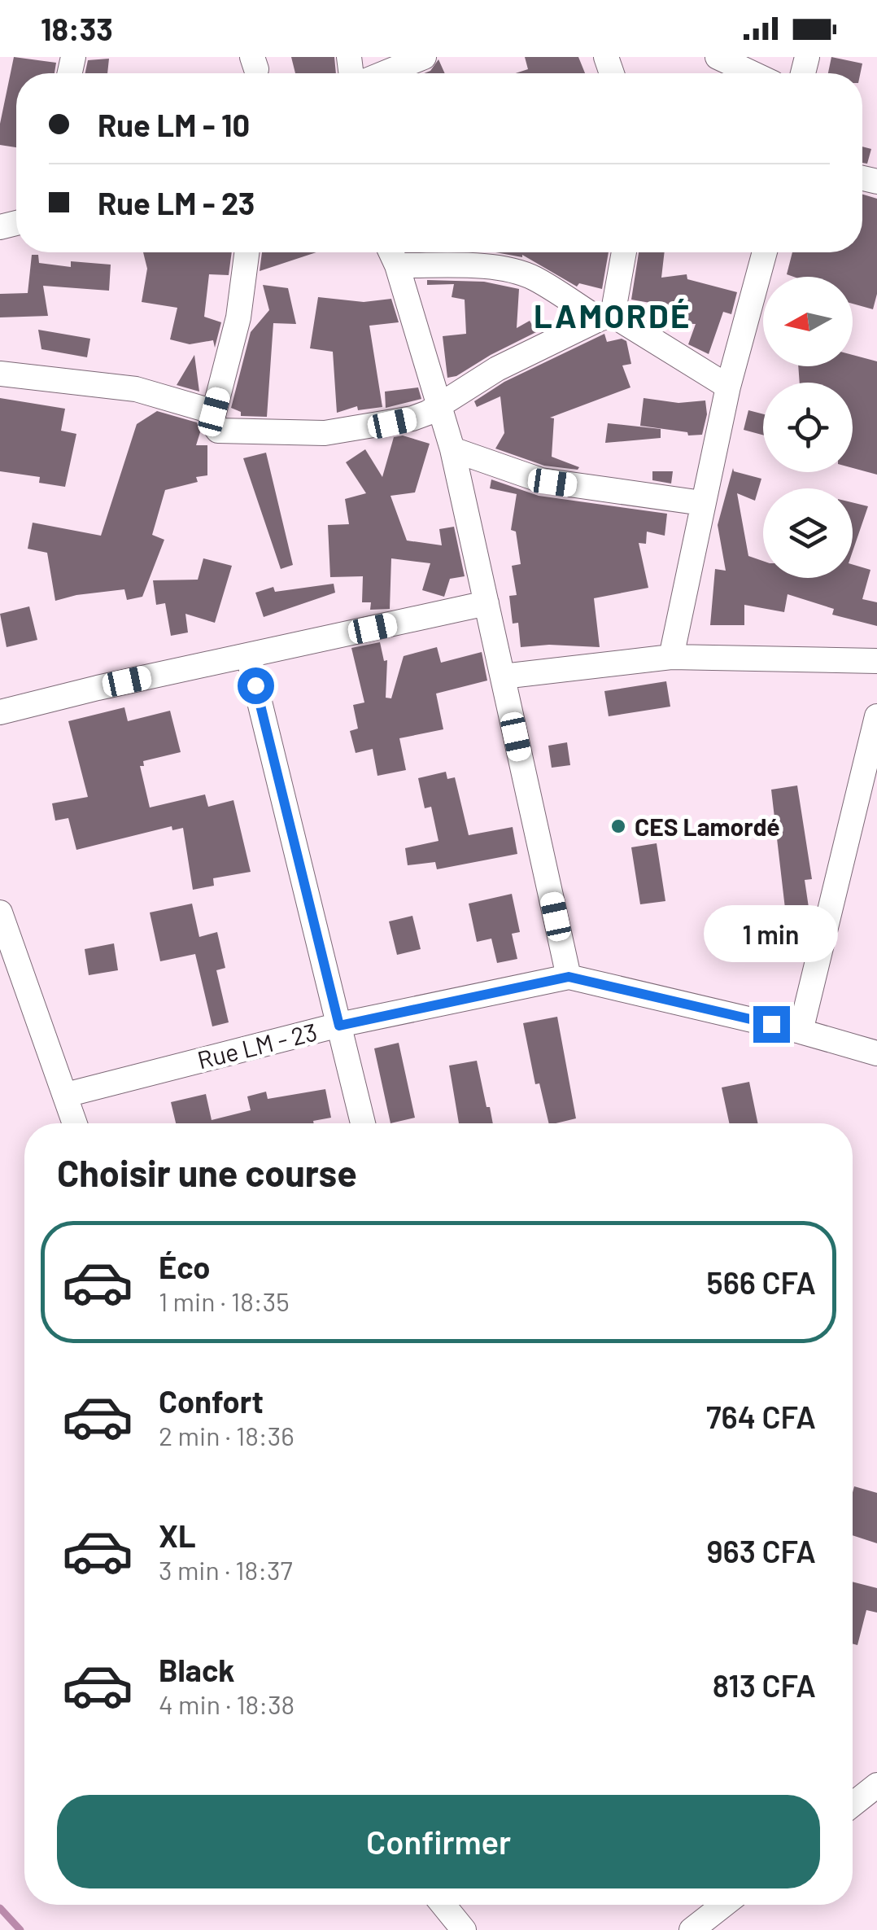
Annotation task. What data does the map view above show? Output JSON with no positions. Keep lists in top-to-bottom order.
{
  "streets": {
    "street": ["Rue LM - 23"]
  },
  "districts": ["LAMORDÉ"],
  "places": ["CES Lamordé"],
  "north": "left",
  "page": {
    "status": "18:33",
    "banner": ["Rue LM - 10", "Rue LM - 23"],
    "bubble": "1 min",
    "heading": "Choisir une course",
    "list": [
      {
        "name": "Éco",
        "note": "1 min · 18:35",
        "value": "566 CFA"
      },
      {
        "name": "Confort",
        "note": "2 min · 18:36",
        "value": "764 CFA"
      },
      {
        "name": "XL",
        "note": "3 min · 18:37",
        "value": "963 CFA"
      },
      {
        "name": "Black",
        "note": "4 min · 18:38",
        "value": "813 CFA"
      }
    ],
    "buttons": "Confirmer"
  }
}
